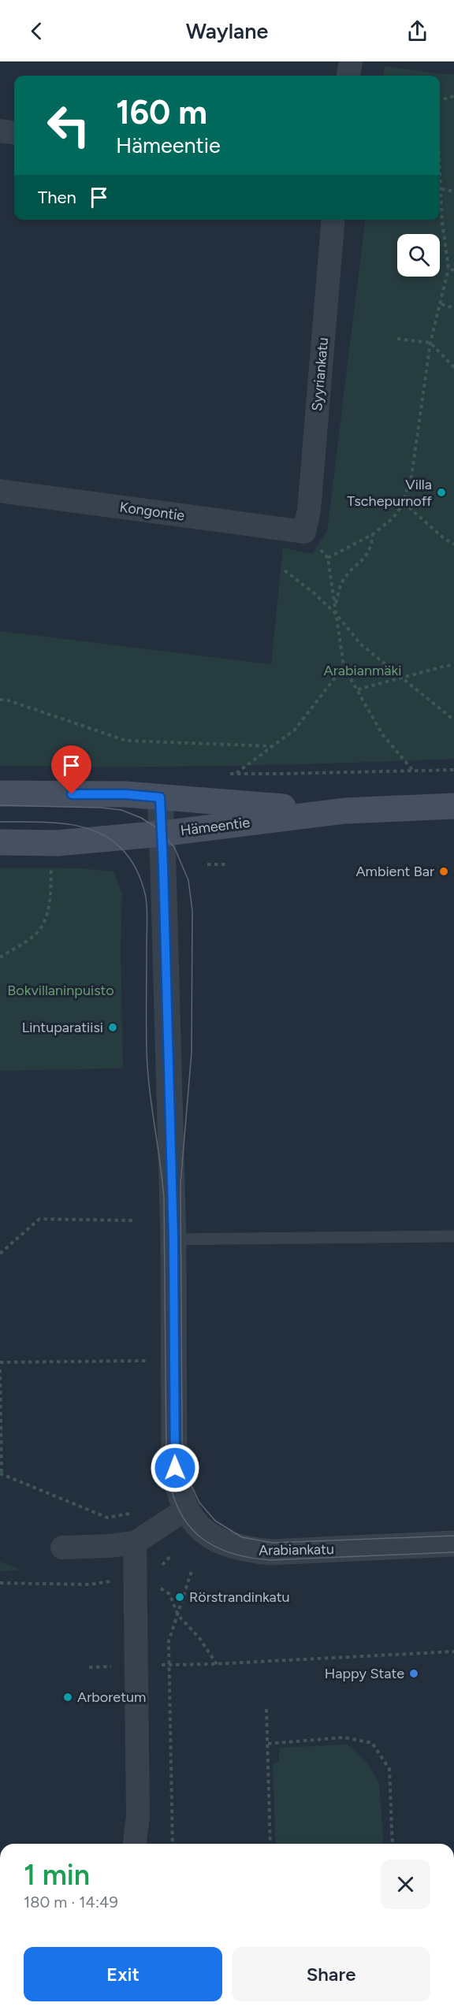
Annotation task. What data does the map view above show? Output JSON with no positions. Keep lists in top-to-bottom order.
{
  "streets": {
    "main road": ["Hämeentie"],
    "street": ["Syyriankatu", "Kongontie", "Arabiankatu"]
  },
  "crossings": [
    ["Syyriankatu", "Kongontie"],
    ["Hämeentie", "Arabiankatu"]
  ],
  "parks": ["Arabianmäki", "Bokvillaninpuisto"],
  "places": [
    "Villa Tschepurnoff",
    "Ambient Bar",
    "Lintuparatiisi",
    "Rörstrandinkatu",
    "Happy State",
    "Arboretum"
  ],
  "page": {
    "header": "Waylane",
    "turn": ["160 m", "Hämeentie"],
    "then": "Then",
    "heading": ["1 min", "180 m · 14:49"],
    "buttons": ["Exit", "Share"]
  }
}
